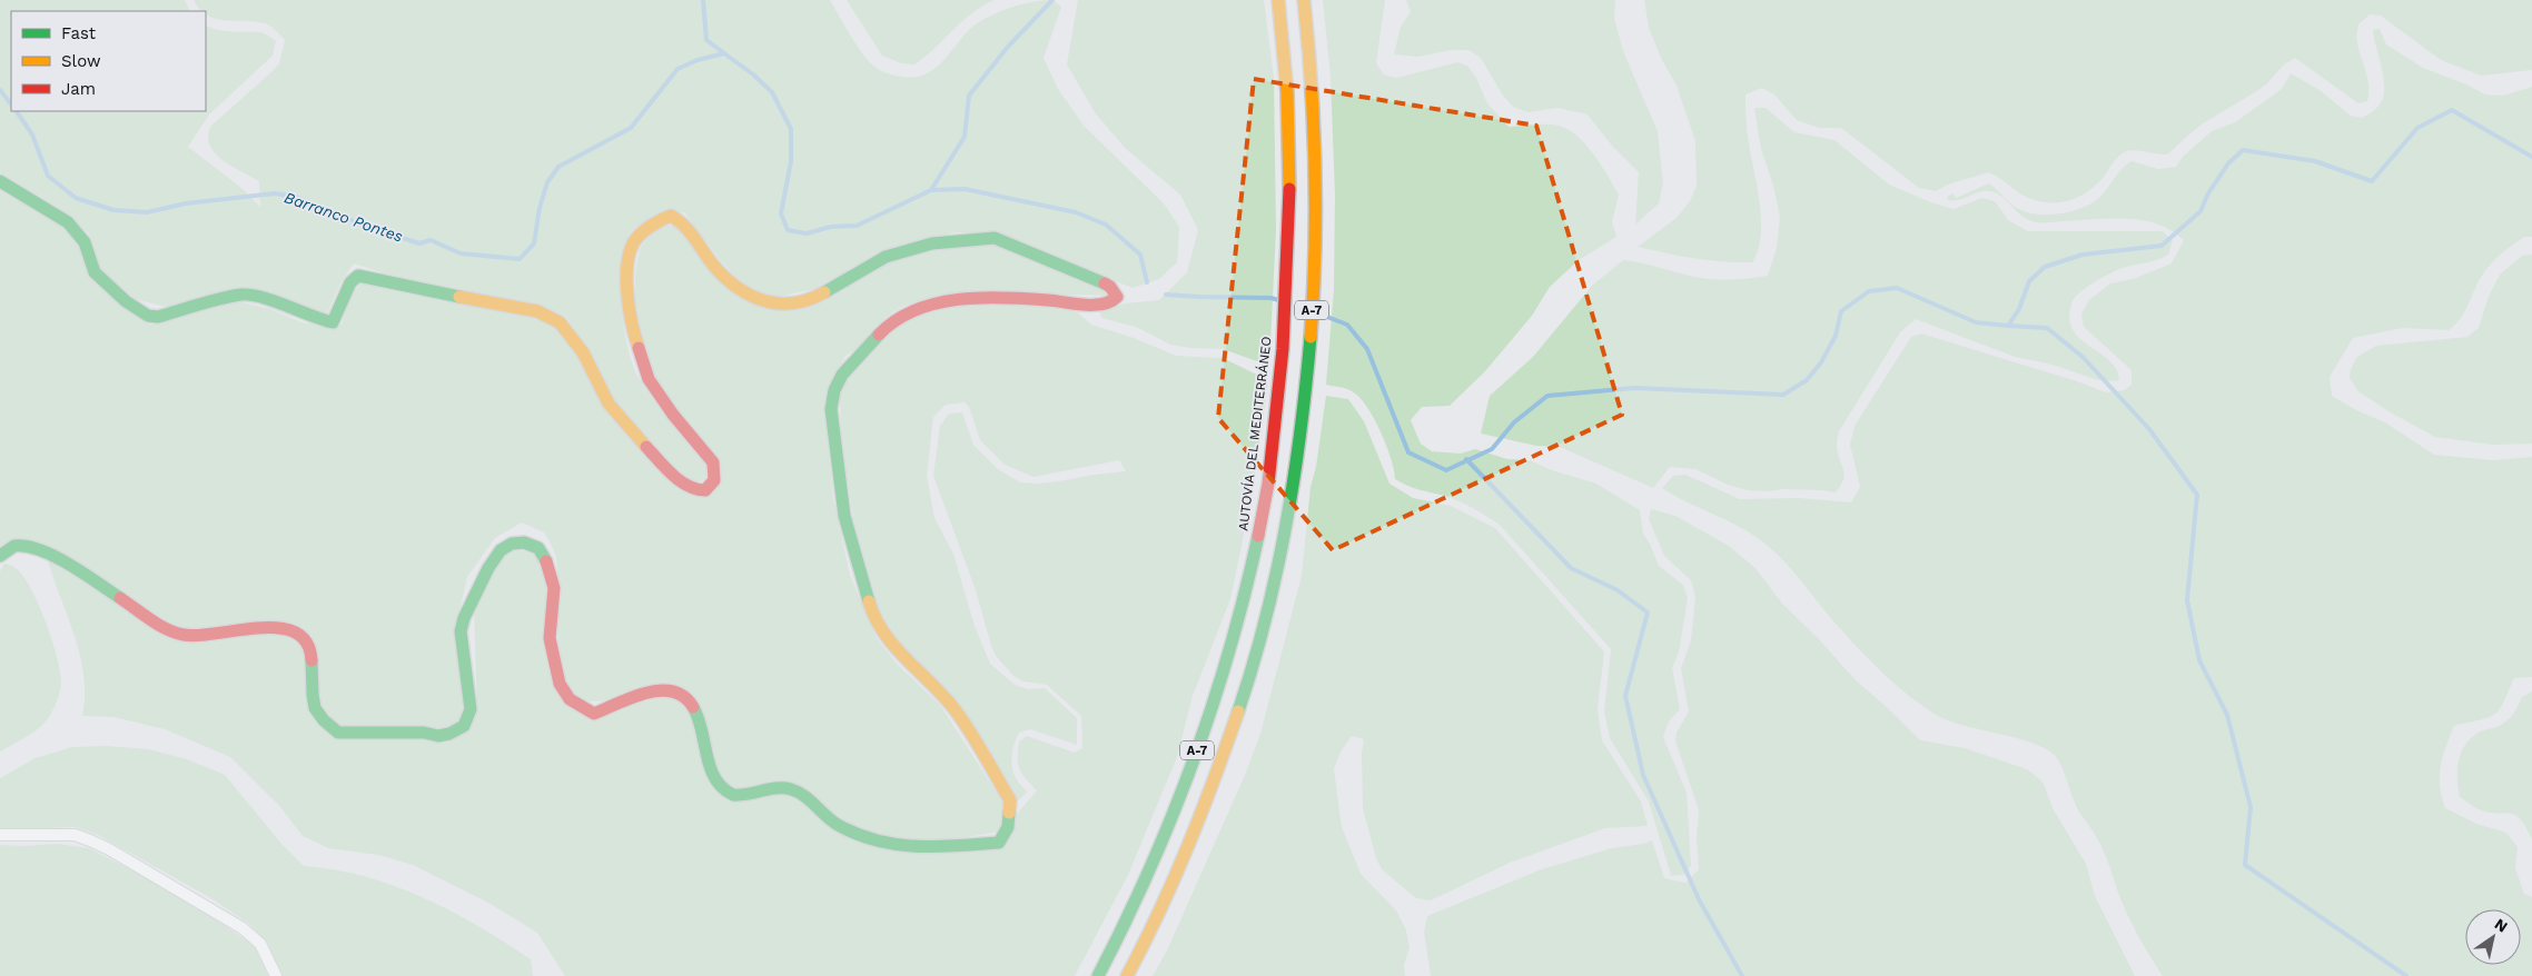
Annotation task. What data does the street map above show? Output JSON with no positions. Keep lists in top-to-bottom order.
{
  "streets": {
    "main road": ["A-7", "AUTOVÍA DEL MEDITERRÁNEO"]
  },
  "water": ["Barranco Pontes"],
  "legend": ["Fast", "Slow", "Jam"],
  "north": "top right"
}
